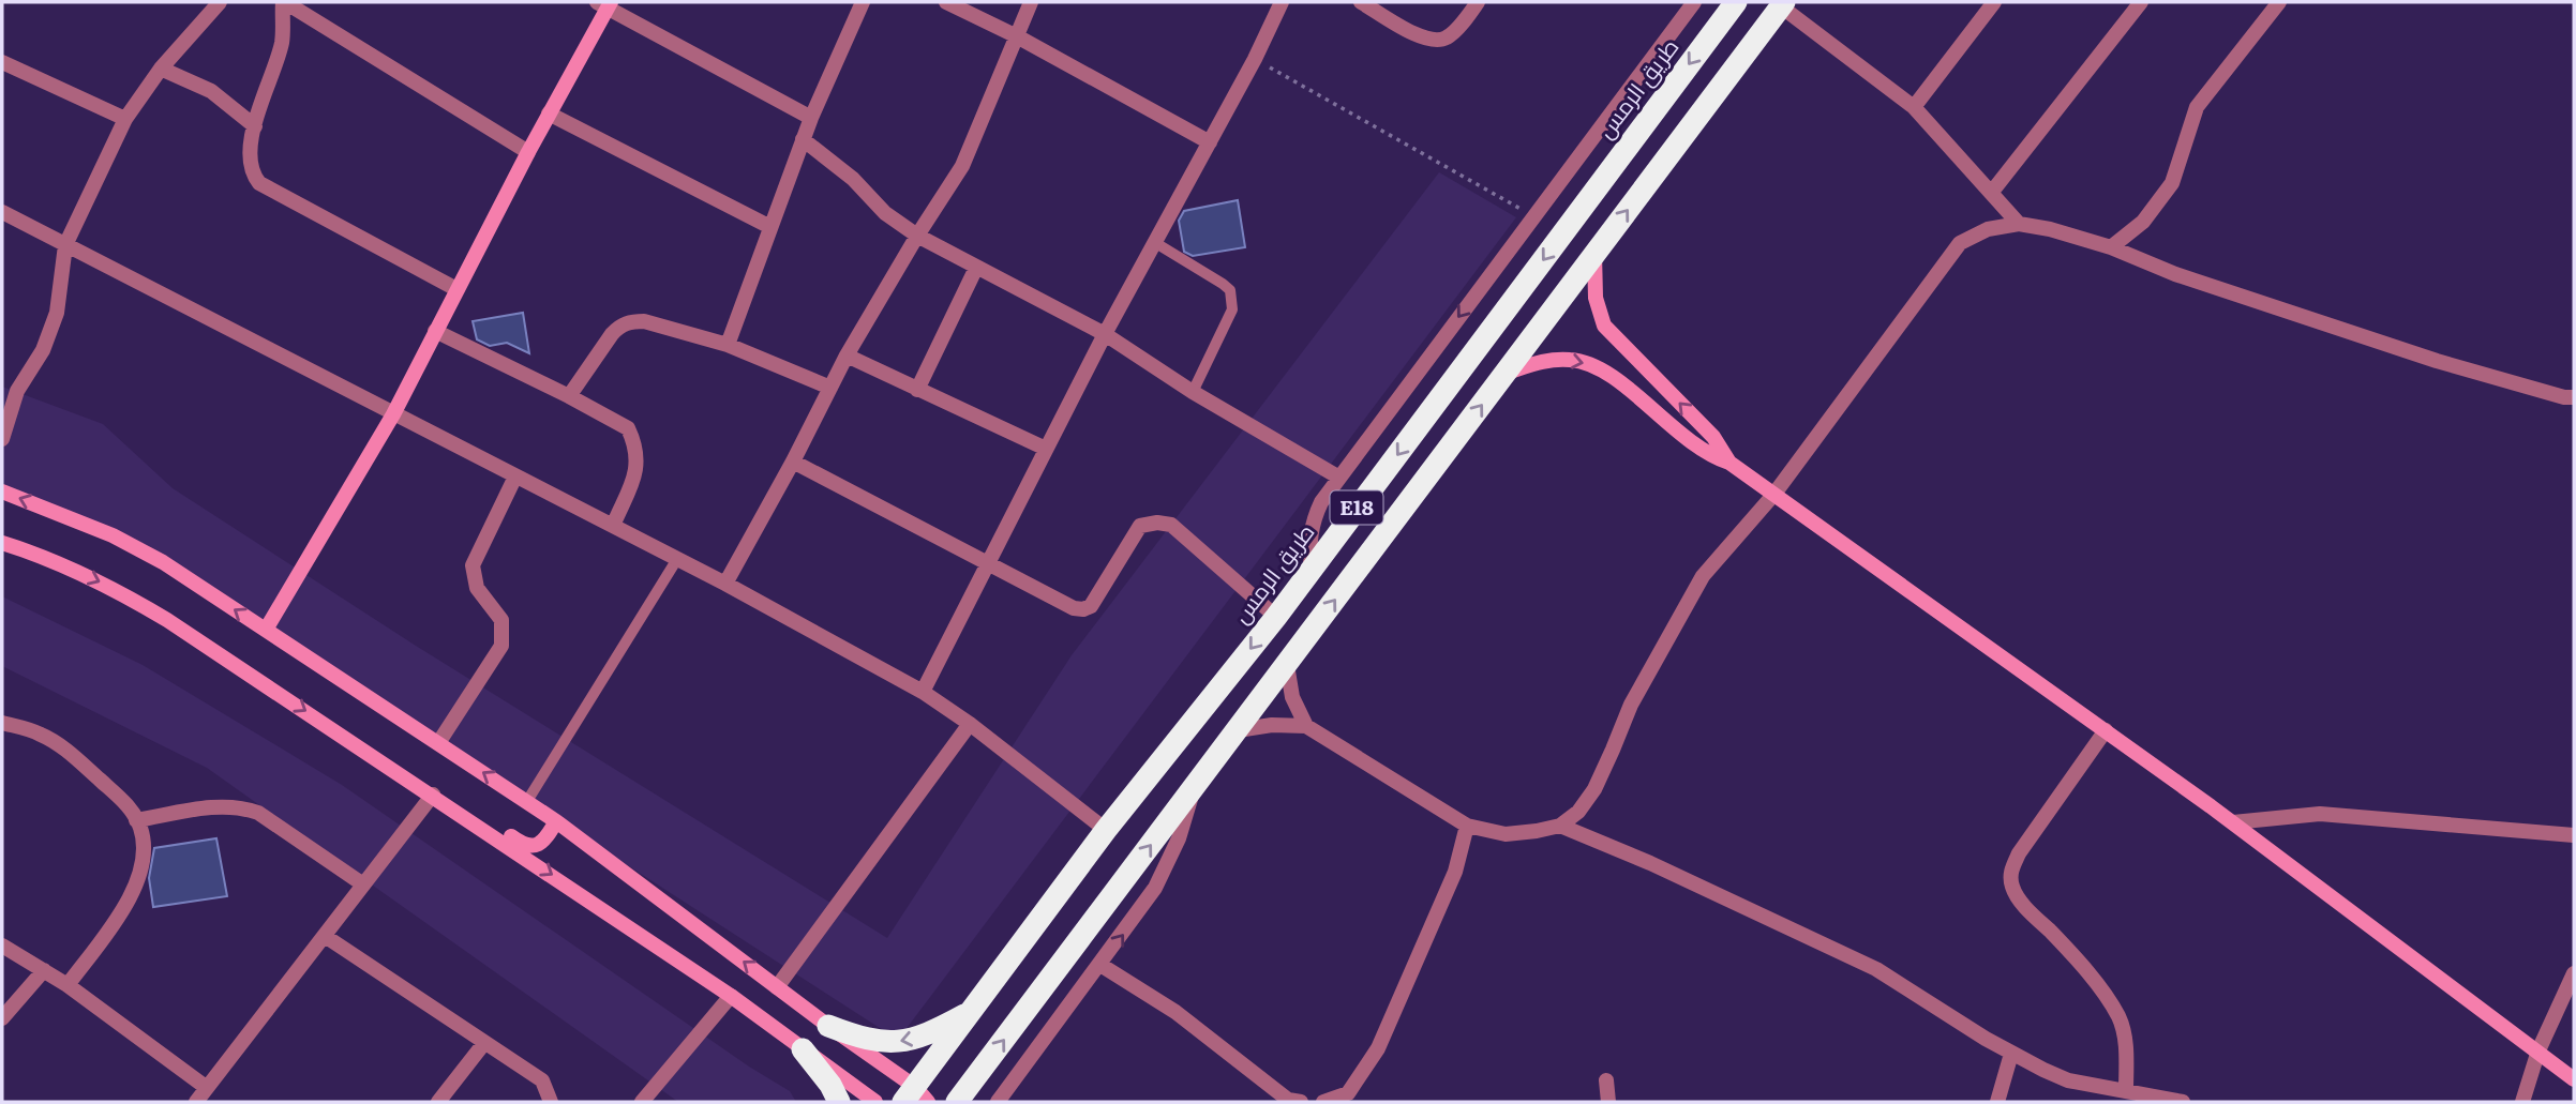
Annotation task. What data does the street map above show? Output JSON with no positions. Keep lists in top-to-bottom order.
{
  "streets": {
    "highway": ["طريق الرمس", "E18"]
  }
}
